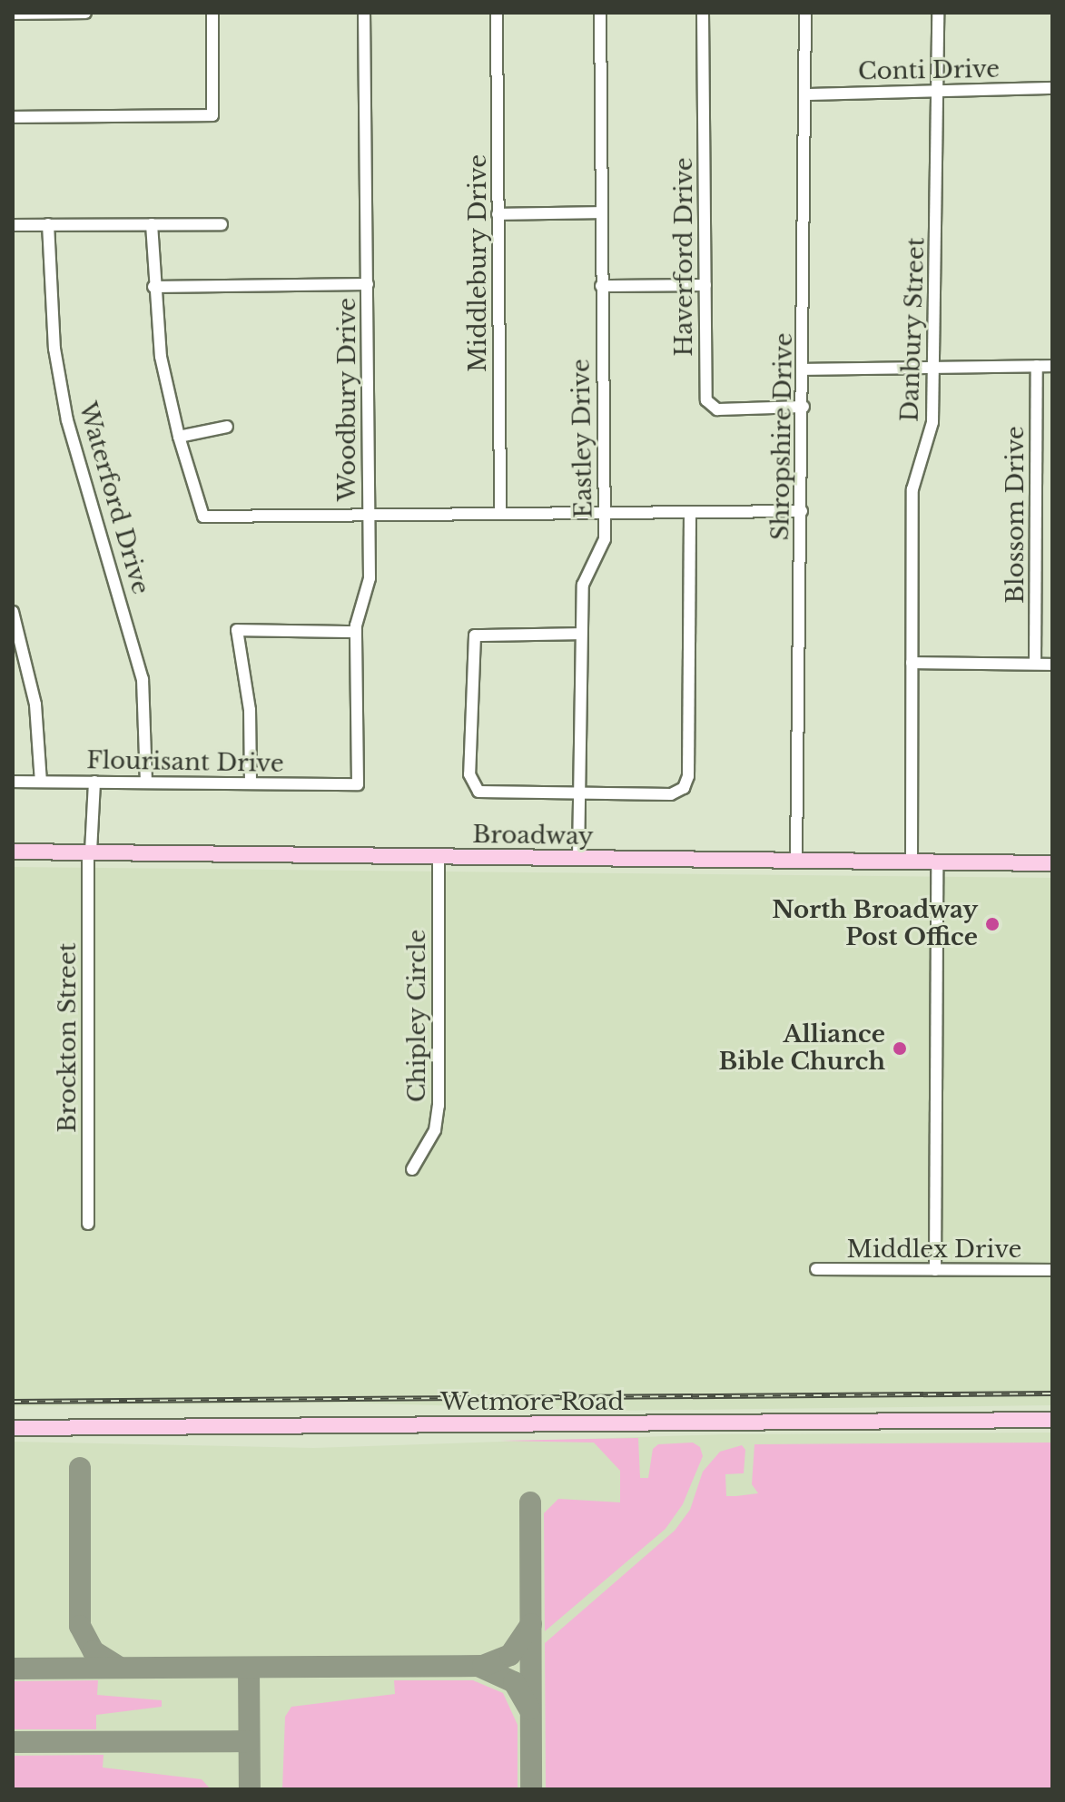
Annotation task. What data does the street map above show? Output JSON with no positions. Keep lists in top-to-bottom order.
{
  "streets": {
    "main road": ["Broadway", "Wetmore Road"],
    "street": [
      "Conti Drive",
      "Haverford Drive",
      "Middlebury Drive",
      "Danbury Street",
      "Woodbury Drive",
      "Shropshire Drive",
      "Eastley Drive",
      "Waterford Drive",
      "Blossom Drive",
      "Flourisant Drive",
      "Chipley Circle",
      "Brockton Street",
      "Middlex Drive"
    ]
  },
  "crossings": [
    ["Conti Drive", "Danbury Street"],
    ["Conti Drive", "Shropshire Drive"],
    ["Haverford Drive", "Shropshire Drive"],
    ["Danbury Street", "Broadway"],
    ["Woodbury Drive", "Flourisant Drive"],
    ["Shropshire Drive", "Broadway"],
    ["Eastley Drive", "Broadway"],
    ["Waterford Drive", "Flourisant Drive"],
    ["Flourisant Drive", "Brockton Street"],
    ["Broadway", "Chipley Circle"],
    ["Broadway", "Brockton Street"]
  ],
  "places": ["North Broadway Post Office", "Alliance Bible Church"]
}
